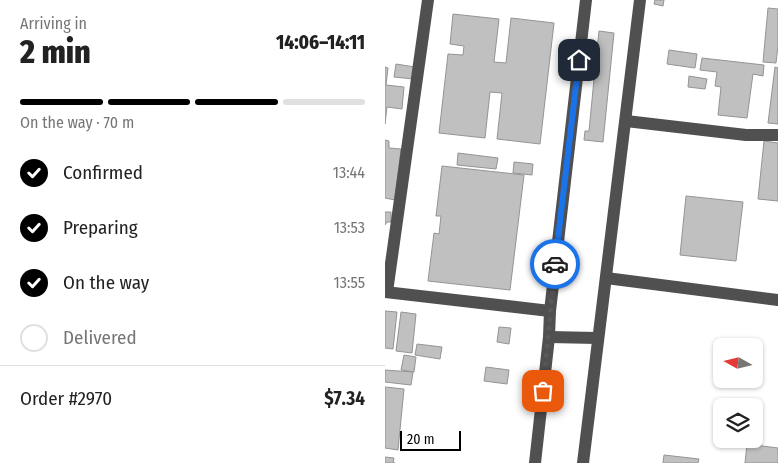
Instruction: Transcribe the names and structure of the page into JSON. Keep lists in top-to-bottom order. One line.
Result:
{"scale_bar":"20 m","north":"left","page":{"heading":["2 min","Arriving in","14:06–14:11"],"panel":["Order #2970","$7.34"],"bar":"On the way · 70 m","list":[["Confirmed","13:44"],["Preparing","13:53"],["On the way","13:55"],"Delivered"],"scale":"20 m"}}
